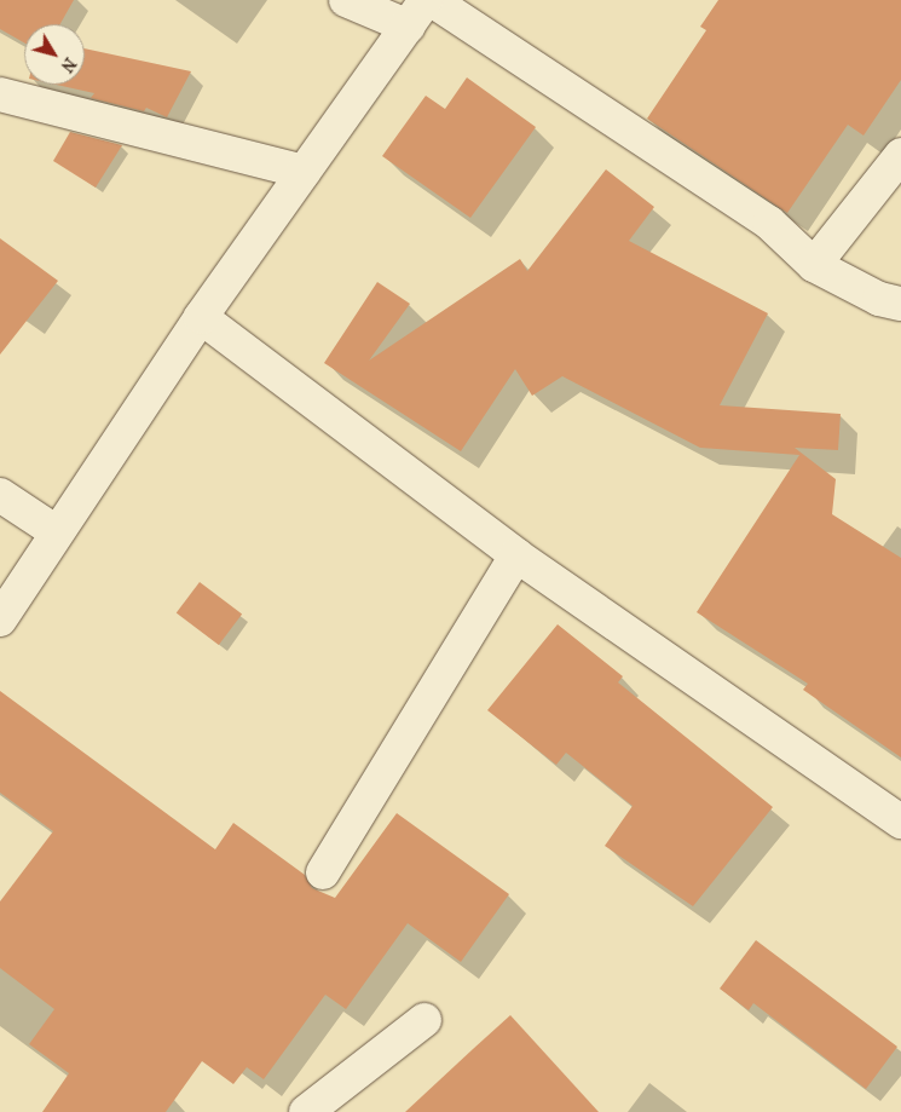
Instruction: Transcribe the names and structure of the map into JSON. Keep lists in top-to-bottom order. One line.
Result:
{"north":"bottom right"}
